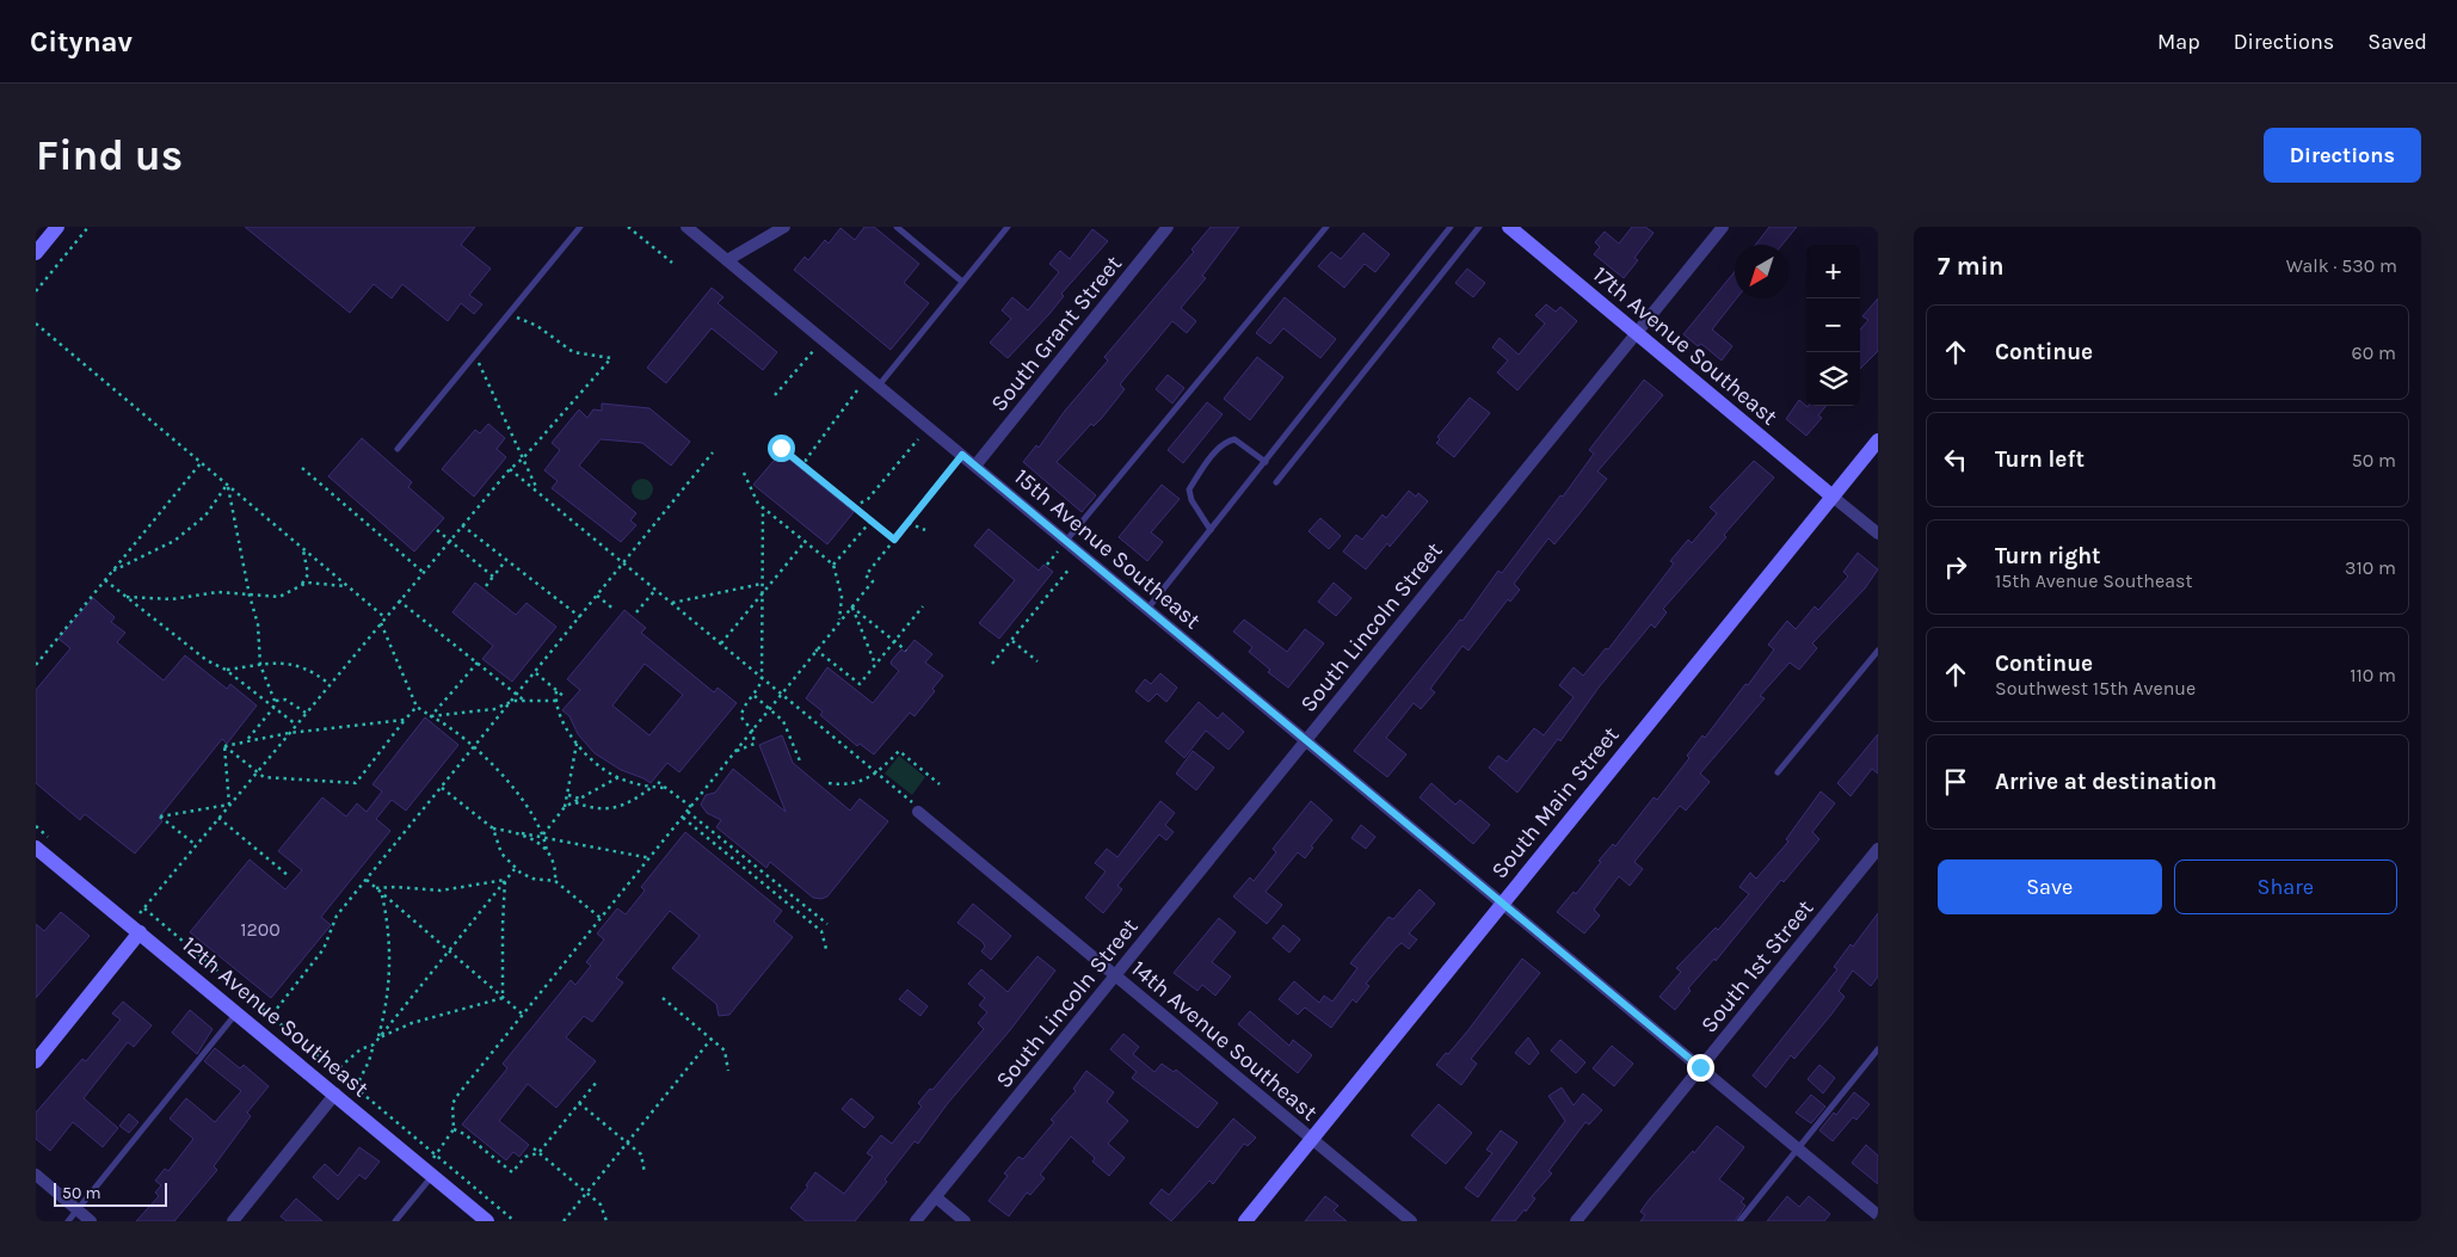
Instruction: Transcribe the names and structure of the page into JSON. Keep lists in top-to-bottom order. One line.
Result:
{"streets":{"street":["South Grant Street","17th Avenue Southeast","15th Avenue Southeast","South Lincoln Street","South Main Street","South 1st Street","12th Avenue Southeast","14th Avenue Southeast"]},"crossings":[["South Grant Street","15th Avenue Southeast"],["17th Avenue Southeast","South Lincoln Street"],["17th Avenue Southeast","South Main Street"],["15th Avenue Southeast","South Lincoln Street"],["15th Avenue Southeast","South Main Street"],["15th Avenue Southeast","South 1st Street"],["South Lincoln Street","14th Avenue Southeast"],["South Main Street","14th Avenue Southeast"]],"house_numbers":["1200"],"scale_bar":"50 m","north":"bottom left","page":{"header":"Citynav","nav":["Map","Directions","Saved"],"buttons":["Directions",["Save","Share"]],"title":"Find us","heading":["7 min","Walk · 530 m"],"map_buttons":["+","−"],"list":[["Continue","60 m"],["Turn left","50 m"],["Turn right","15th Avenue Southeast","310 m"],["Continue","Southwest 15th Avenue","110 m"],"Arrive at destination"],"scale":"50 m"}}
